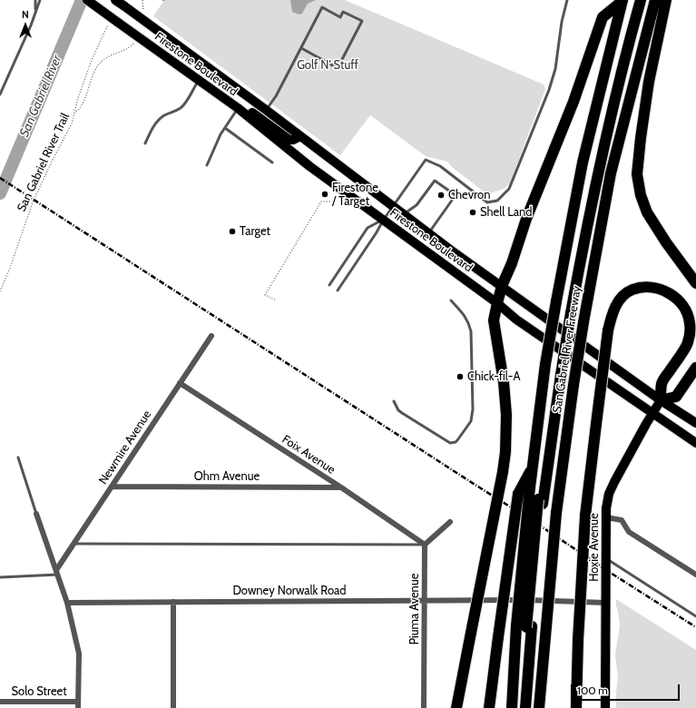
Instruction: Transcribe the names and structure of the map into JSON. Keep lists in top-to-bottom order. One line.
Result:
{"streets":{"highway":["San Gabriel River Freeway"],"main road":["Firestone Boulevard","Hoxie Avenue"],"street":["Newmire Avenue","Foix Avenue","Ohm Avenue","Downey Norwalk Road","Piuma Avenue","Solo Street"],"path":["San Gabriel River Trail"]},"crossings":[["Firestone Boulevard","San Gabriel River Trail"],["Firestone Boulevard","Hoxie Avenue"],["Newmire Avenue","Foix Avenue"],["Newmire Avenue","Ohm Avenue"],["Foix Avenue","Ohm Avenue"],["Foix Avenue","Piuma Avenue"],["Hoxie Avenue","Downey Norwalk Road"],["Downey Norwalk Road","Piuma Avenue"]],"water":["San Gabriel River"],"parks":["Golf N' Stuff"],"places":["Firestone / Target","Chevron","Shell Land","Target","Chick-fil-A"],"scale_bar":"100 m","north":"top"}
